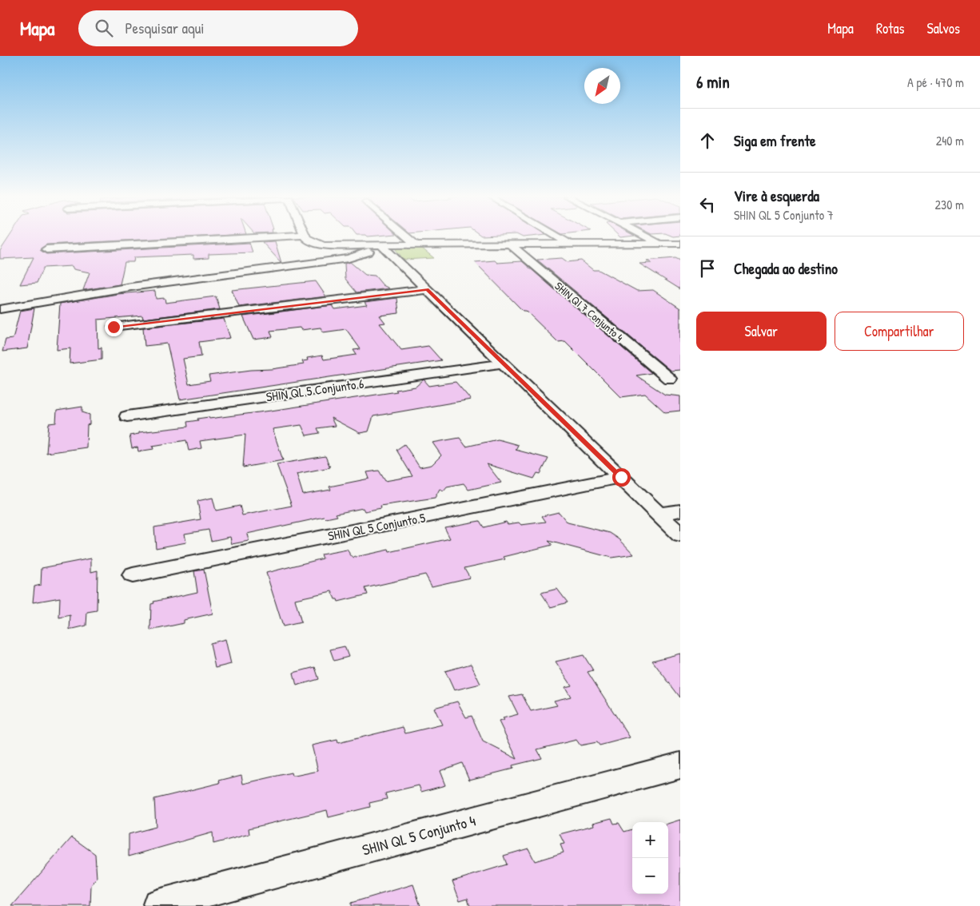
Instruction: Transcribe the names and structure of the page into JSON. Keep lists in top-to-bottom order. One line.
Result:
{"streets":{"street":["SHIN QI 7 Conjunto 4","SHIN QL 5 Conjunto 6","SHIN QL 5 Conjunto 5","SHIN QL 5 Conjunto 4"]},"north":"bottom left","page":{"header":"Mapa","search":"Pesquisar aqui","nav":["Mapa","Rotas","Salvos"],"heading":["6 min","A pé · 470 m"],"list":[["Siga em frente","240 m"],["Vire à esquerda","SHIN QL 5 Conjunto 7","230 m"],"Chegada ao destino"],"buttons":["Salvar","Compartilhar"],"map_buttons":["+","−"]}}
